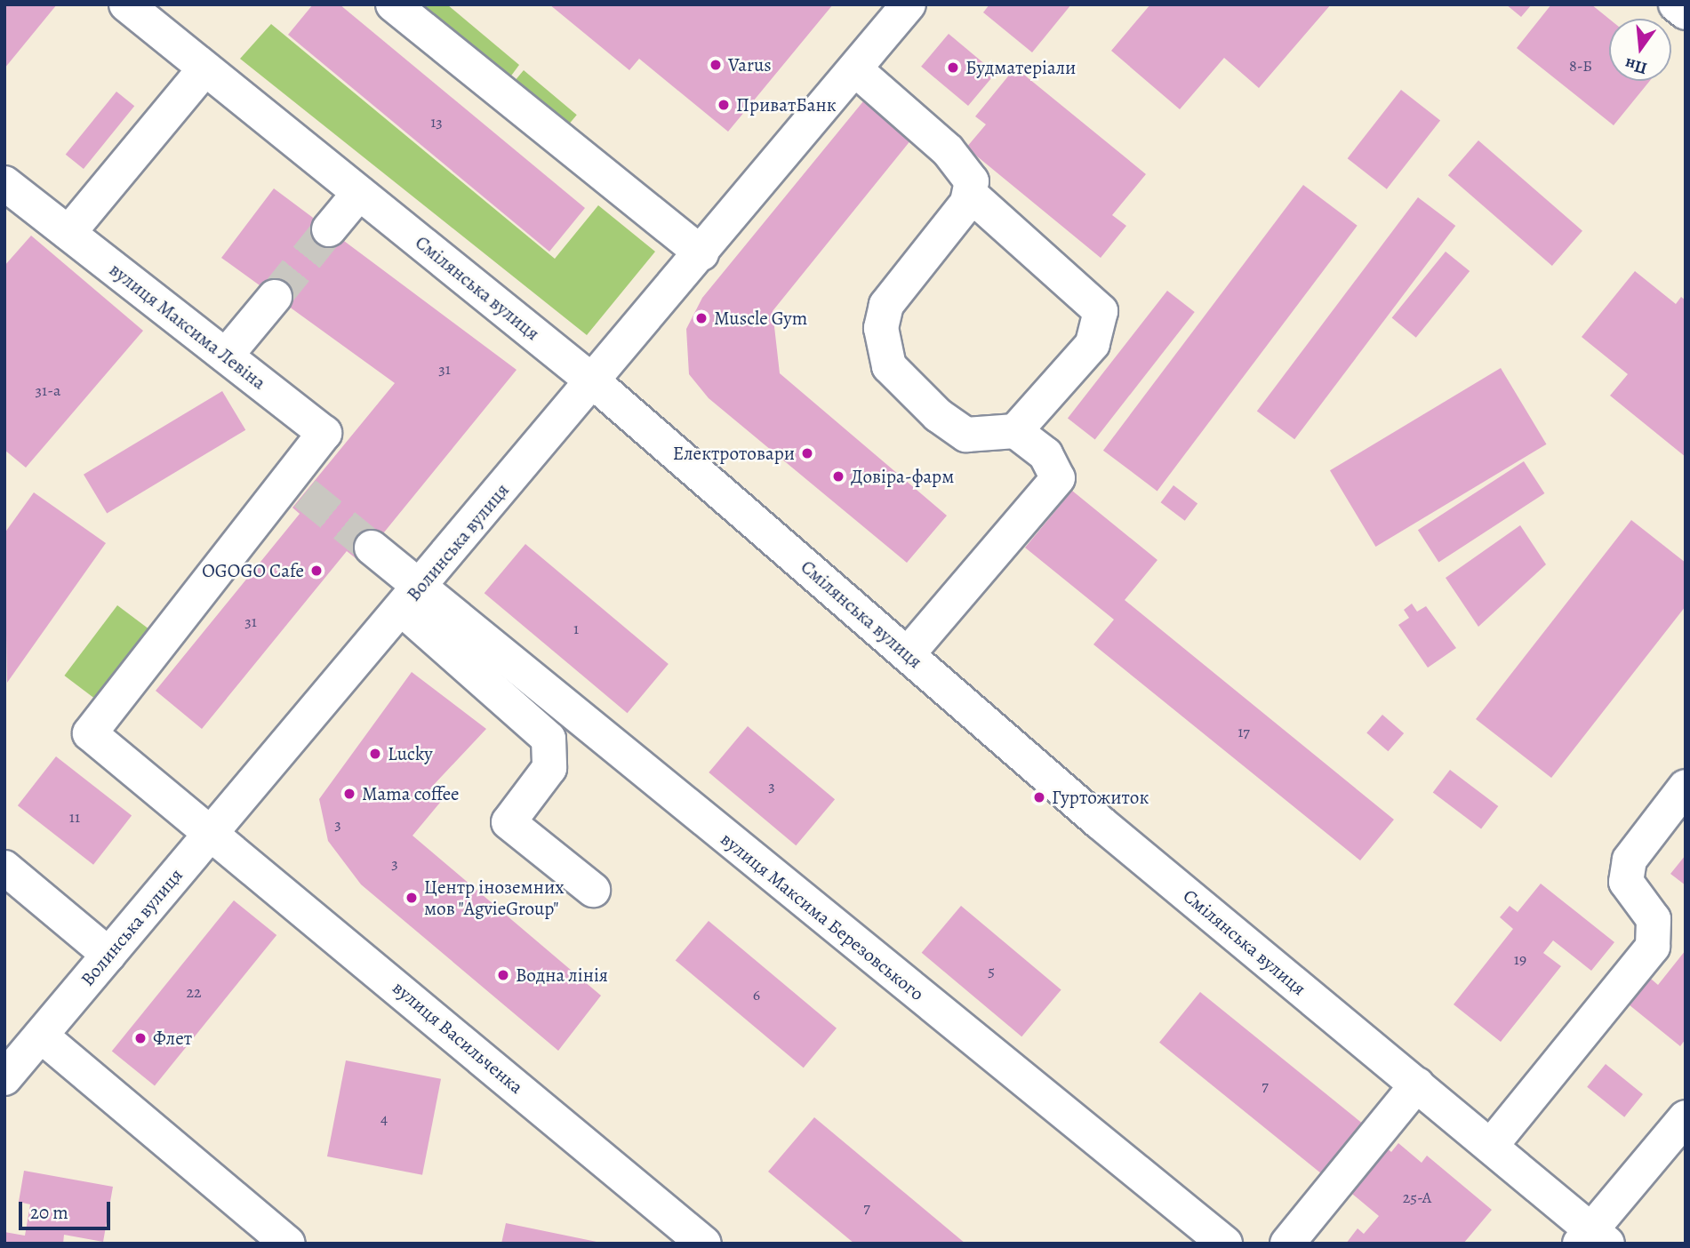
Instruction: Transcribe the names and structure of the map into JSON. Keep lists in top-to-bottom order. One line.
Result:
{"streets":{"street":["Смілянська вулиця","вулиця Максима Левіна","Волинська вулиця","вулиця Максима Березовського","вулиця Васильченка"]},"crossings":[["Смілянська вулиця","Волинська вулиця"],["вулиця Максима Левіна","вулиця Васильченка"],["Волинська вулиця","вулиця Максима Березовського"],["Волинська вулиця","вулиця Васильченка"]],"places":["Varus","Будматеріали","ПриватБанк","Muscle Gym","Електротовари","Довіра-фарм","OGOGO Cafe","Lucky","Mama coffee","Гуртожиток","Центр іноземних мов \"AgvieGroup\"","Водна лінія","Флет"],"house_numbers":["8-Б","13","31","31-а","31","1","17","3","11","3","3","19","5","22","6","7","4","25-А","7"],"scale_bar":"20 m","north":"bottom"}
